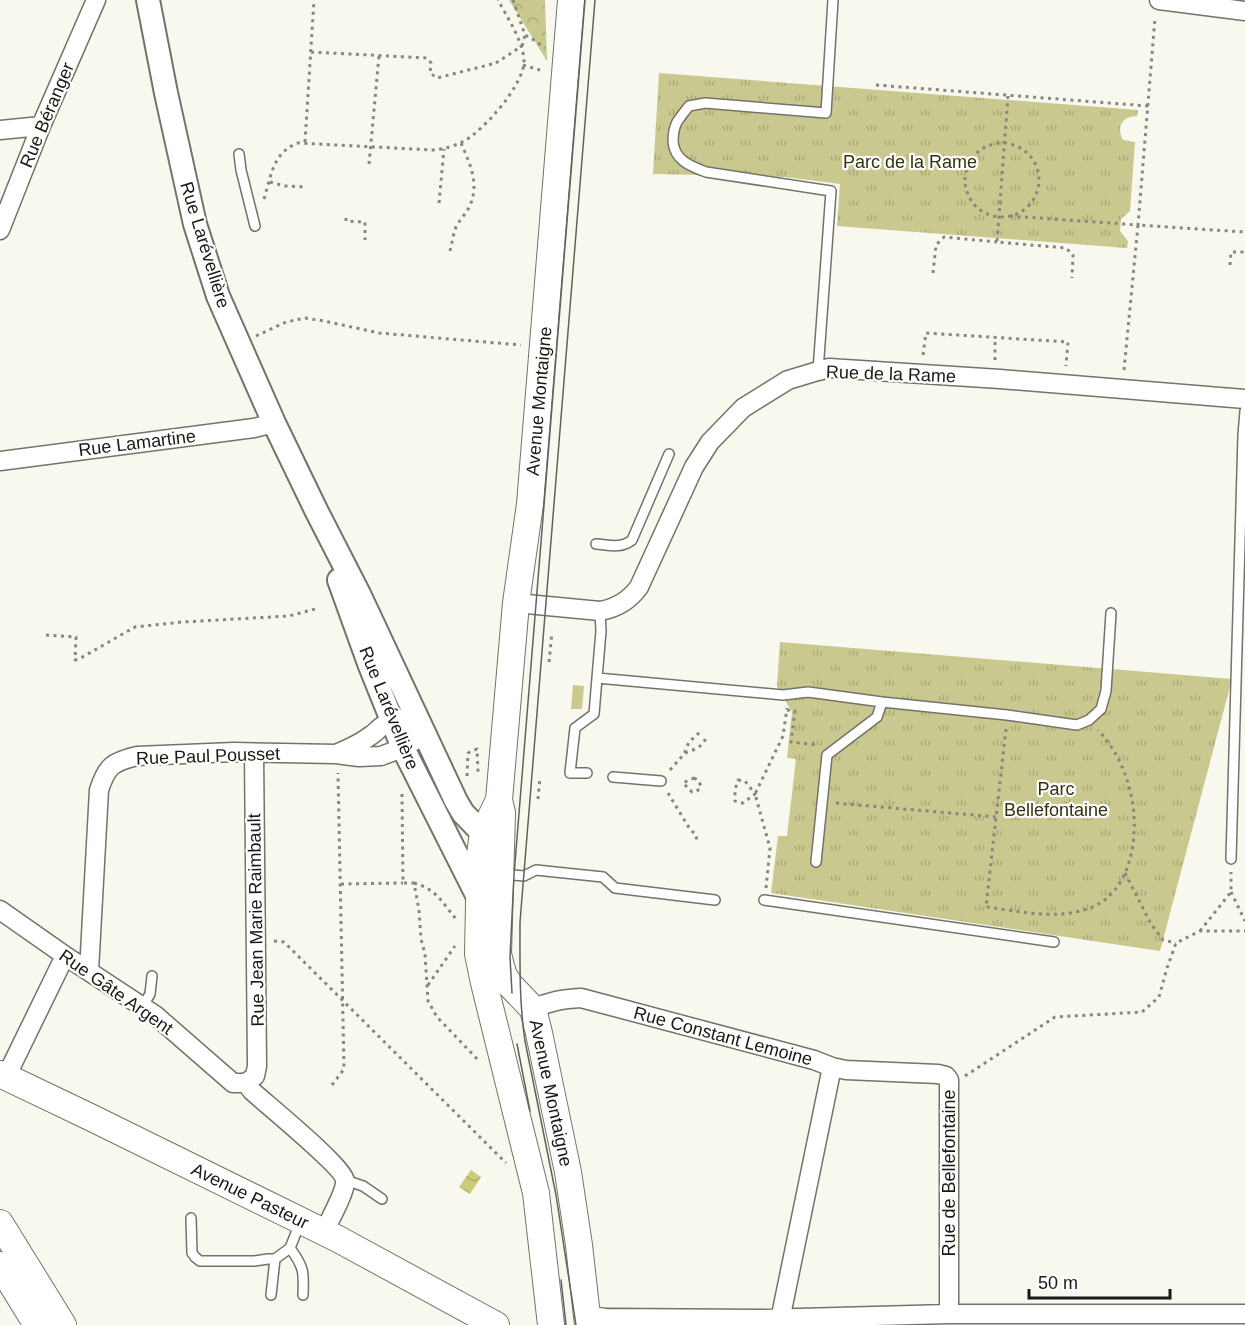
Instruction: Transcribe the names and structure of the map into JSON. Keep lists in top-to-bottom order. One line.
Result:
{"streets":{"main road":["Avenue Montaigne","Avenue Pasteur"],"street":["Rue Béranger","Rue Larévellière","Rue de la Rame","Rue Lamartine","Rue Paul Pousset","Rue Jean Marie Raimbault","Rue Gâte Argent","Rue Constant Lemoine","Rue de Bellefontaine"]},"crossings":[["Rue Larévellière","Avenue Montaigne"],["Rue Larévellière","Rue Lamartine"],["Rue Larévellière","Rue Paul Pousset"],["Rue de la Rame","Avenue Montaigne"],["Avenue Montaigne","Rue Constant Lemoine"],["Rue Paul Pousset","Rue Jean Marie Raimbault"],["Rue Paul Pousset","Rue Gâte Argent"],["Rue Jean Marie Raimbault","Rue Gâte Argent"],["Rue Constant Lemoine","Rue de Bellefontaine"]],"parks":["Parc de la Rame","Parc Bellefontaine"],"scale_bar":"50 m"}
